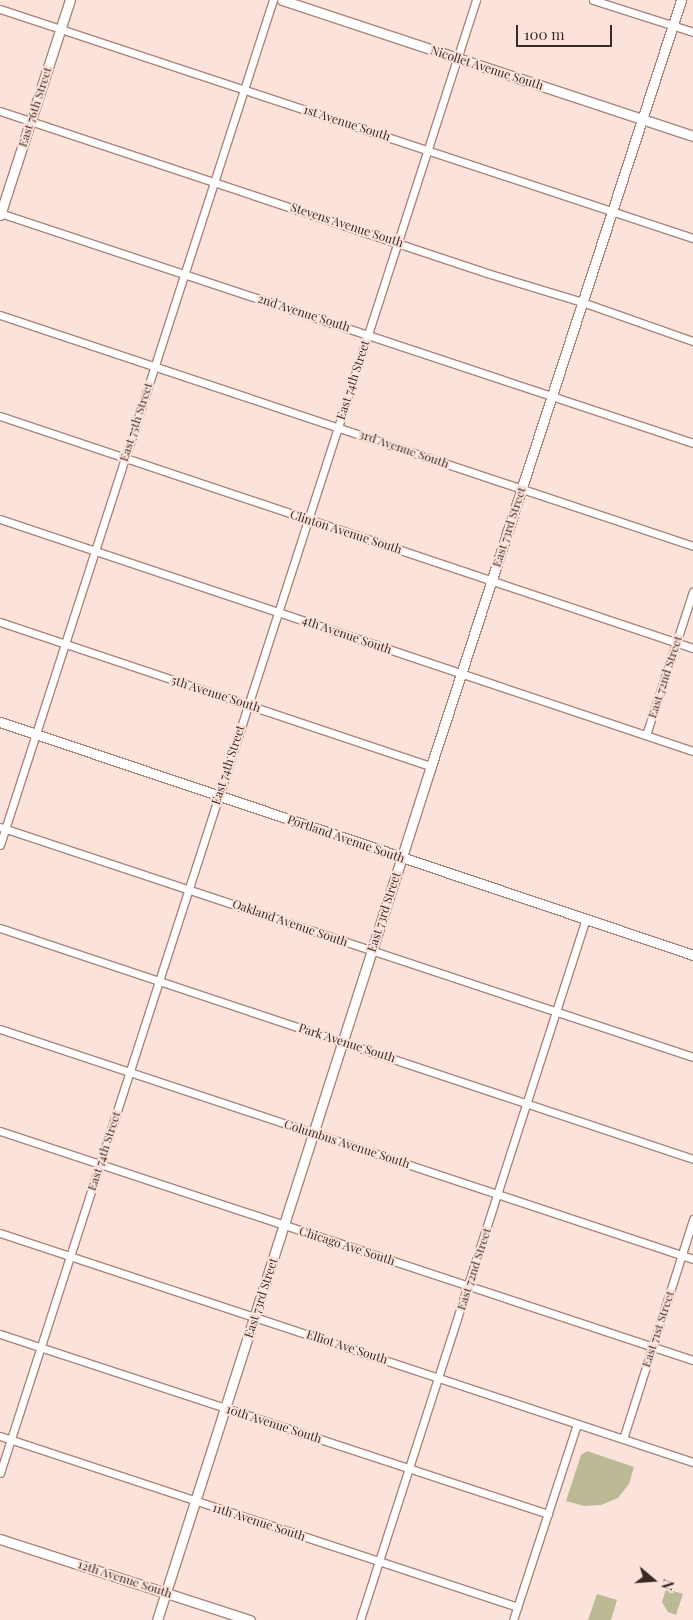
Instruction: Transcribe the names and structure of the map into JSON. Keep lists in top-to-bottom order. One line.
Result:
{"streets":{"street":["Nicollet Avenue South","East 76th Street","1st Avenue South","Stevens Avenue South","2nd Avenue South","East 74th Street","East 75th Street","3rd Avenue South","East 73rd Street","Clinton Avenue South","4th Avenue South","East 72nd Street","5th Avenue South","Portland Avenue South","Oakland Avenue South","Park Avenue South","Columbus Avenue South","Chicago Ave South","East 71st Street","Elliot Ave South","10th Avenue South","11th Avenue South","12th Avenue South"]},"crossings":[["Nicollet Avenue South","East 74th Street"],["Nicollet Avenue South","East 73rd Street"],["East 76th Street","1st Avenue South"],["East 76th Street","Stevens Avenue South"],["East 76th Street","2nd Avenue South"],["1st Avenue South","East 74th Street"],["1st Avenue South","East 75th Street"],["1st Avenue South","East 73rd Street"],["Stevens Avenue South","East 74th Street"],["Stevens Avenue South","East 75th Street"],["Stevens Avenue South","East 73rd Street"],["2nd Avenue South","East 74th Street"],["2nd Avenue South","East 75th Street"],["2nd Avenue South","East 73rd Street"],["East 74th Street","3rd Avenue South"],["East 74th Street","Clinton Avenue South"],["East 74th Street","4th Avenue South"],["East 74th Street","5th Avenue South"],["East 74th Street","Portland Avenue South"],["East 74th Street","Oakland Avenue South"],["East 74th Street","Park Avenue South"],["East 74th Street","Columbus Avenue South"],["East 74th Street","Chicago Ave South"],["East 74th Street","Elliot Ave South"],["East 74th Street","10th Avenue South"],["East 74th Street","11th Avenue South"],["East 75th Street","3rd Avenue South"],["East 75th Street","Clinton Avenue South"],["East 75th Street","4th Avenue South"],["East 75th Street","5th Avenue South"],["East 75th Street","Portland Avenue South"],["East 75th Street","Oakland Avenue South"],["3rd Avenue South","East 73rd Street"],["East 73rd Street","Clinton Avenue South"],["East 73rd Street","4th Avenue South"],["East 73rd Street","5th Avenue South"],["East 73rd Street","Portland Avenue South"],["East 73rd Street","Oakland Avenue South"],["East 73rd Street","Park Avenue South"],["East 73rd Street","Columbus Avenue South"],["East 73rd Street","Chicago Ave South"],["East 73rd Street","Elliot Ave South"],["East 73rd Street","10th Avenue South"],["East 73rd Street","11th Avenue South"],["East 73rd Street","12th Avenue South"],["Clinton Avenue South","East 72nd Street"],["4th Avenue South","East 72nd Street"],["East 72nd Street","Portland Avenue South"],["East 72nd Street","Oakland Avenue South"],["East 72nd Street","Park Avenue South"],["East 72nd Street","Columbus Avenue South"],["East 72nd Street","Chicago Ave South"],["East 72nd Street","Elliot Ave South"],["East 72nd Street","10th Avenue South"],["East 72nd Street","11th Avenue South"],["Columbus Avenue South","East 71st Street"],["Chicago Ave South","East 71st Street"],["East 71st Street","Elliot Ave South"]],"scale_bar":"100 m","north":"right"}
